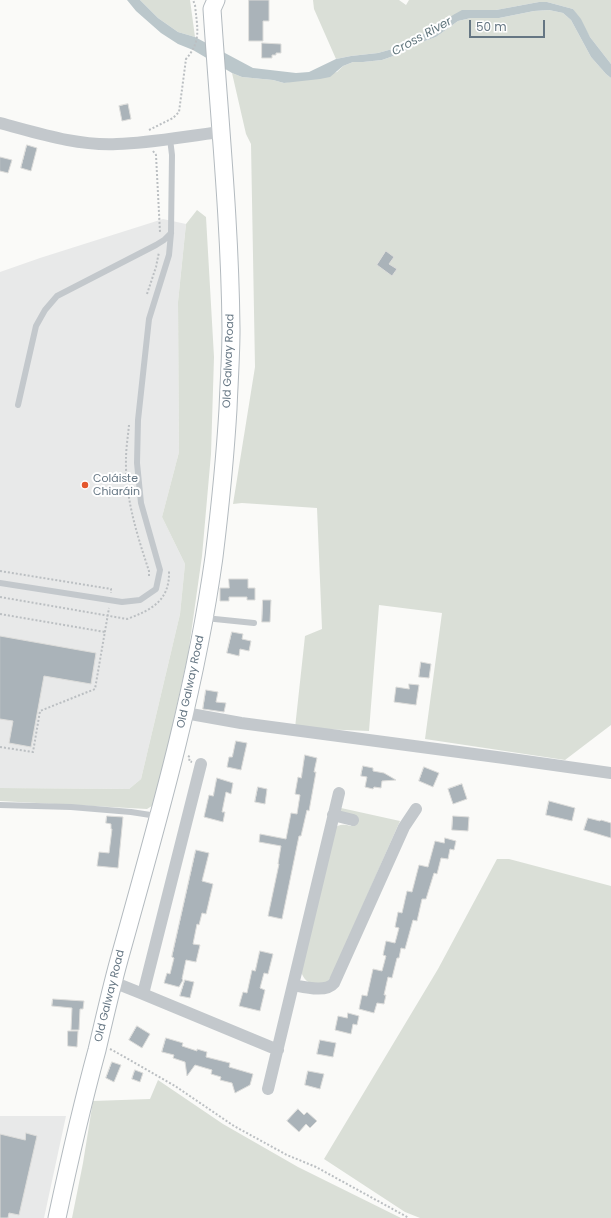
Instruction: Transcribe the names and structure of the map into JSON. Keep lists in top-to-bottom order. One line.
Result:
{"streets":{"main road":["Old Galway Road"]},"water":["Cross River"],"places":["Coláiste Chiaráin"],"scale_bar":"50 m"}
